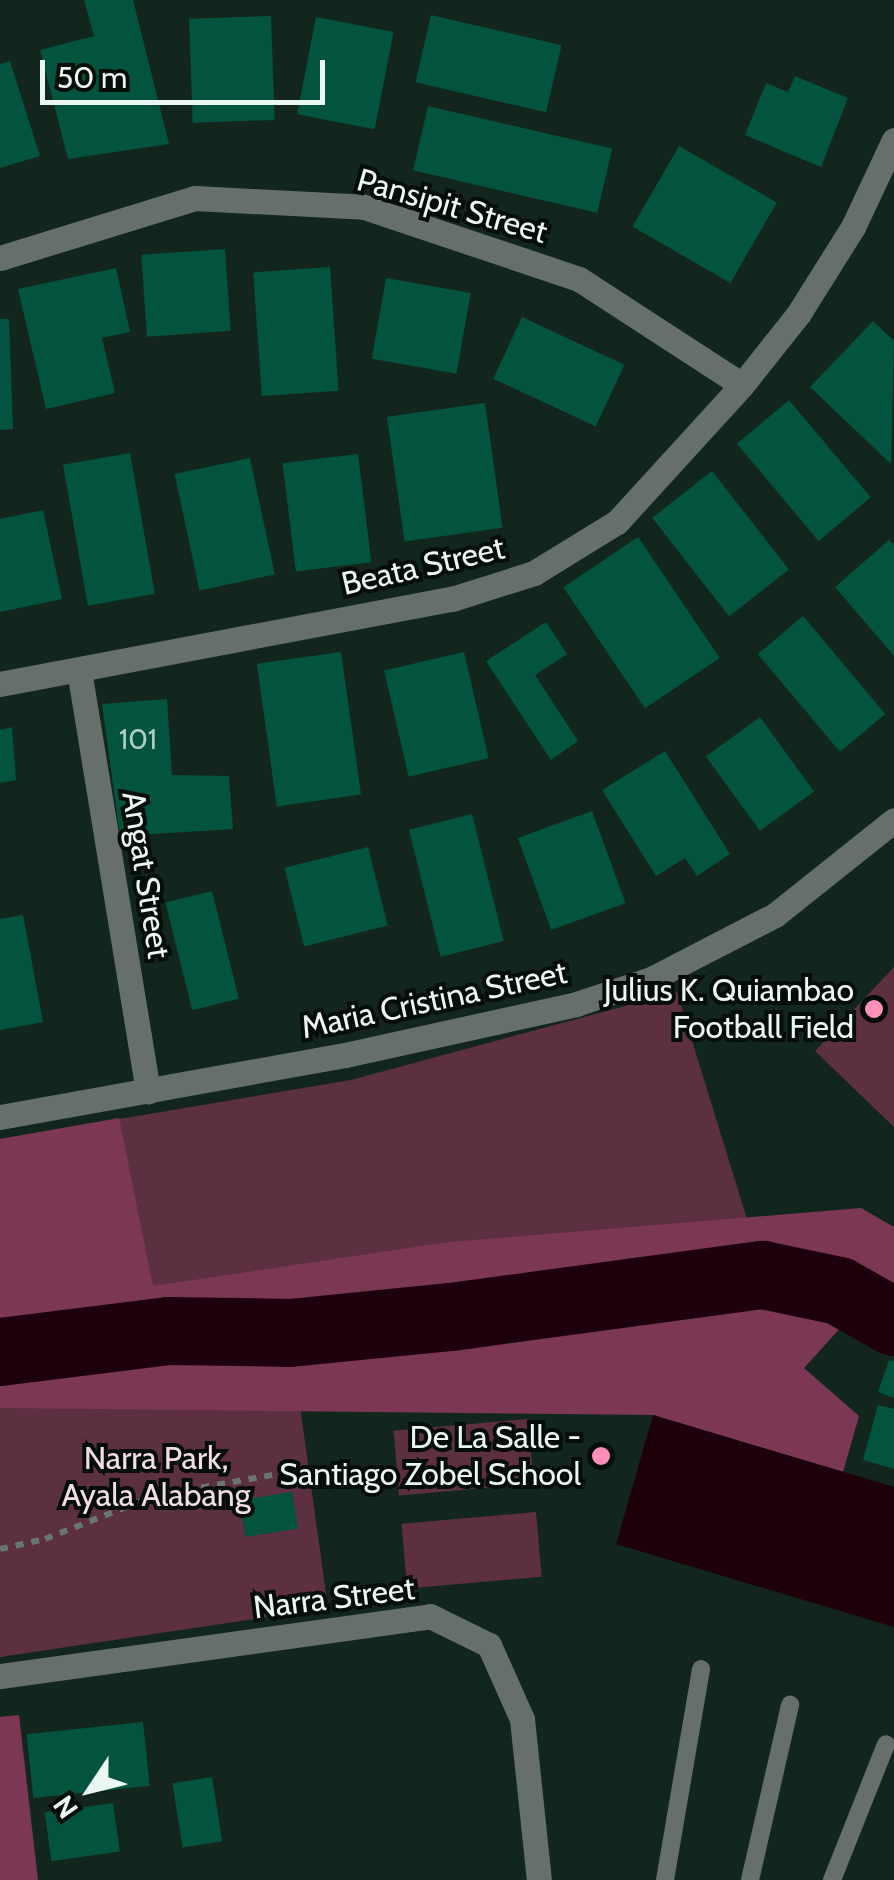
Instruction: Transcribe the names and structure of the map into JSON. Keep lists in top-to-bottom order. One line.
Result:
{"streets":{"street":["Pansipit Street","Beata Street","Angat Street","Maria Cristina Street","Narra Street"]},"crossings":[["Pansipit Street","Beata Street"],["Beata Street","Angat Street"],["Angat Street","Maria Cristina Street"]],"parks":["Narra Park, Ayala Alabang"],"places":["Julius K. Quiambao Football Field","De La Salle - Santiago Zobel School"],"house_numbers":["101"],"scale_bar":"50 m","north":"bottom left"}
